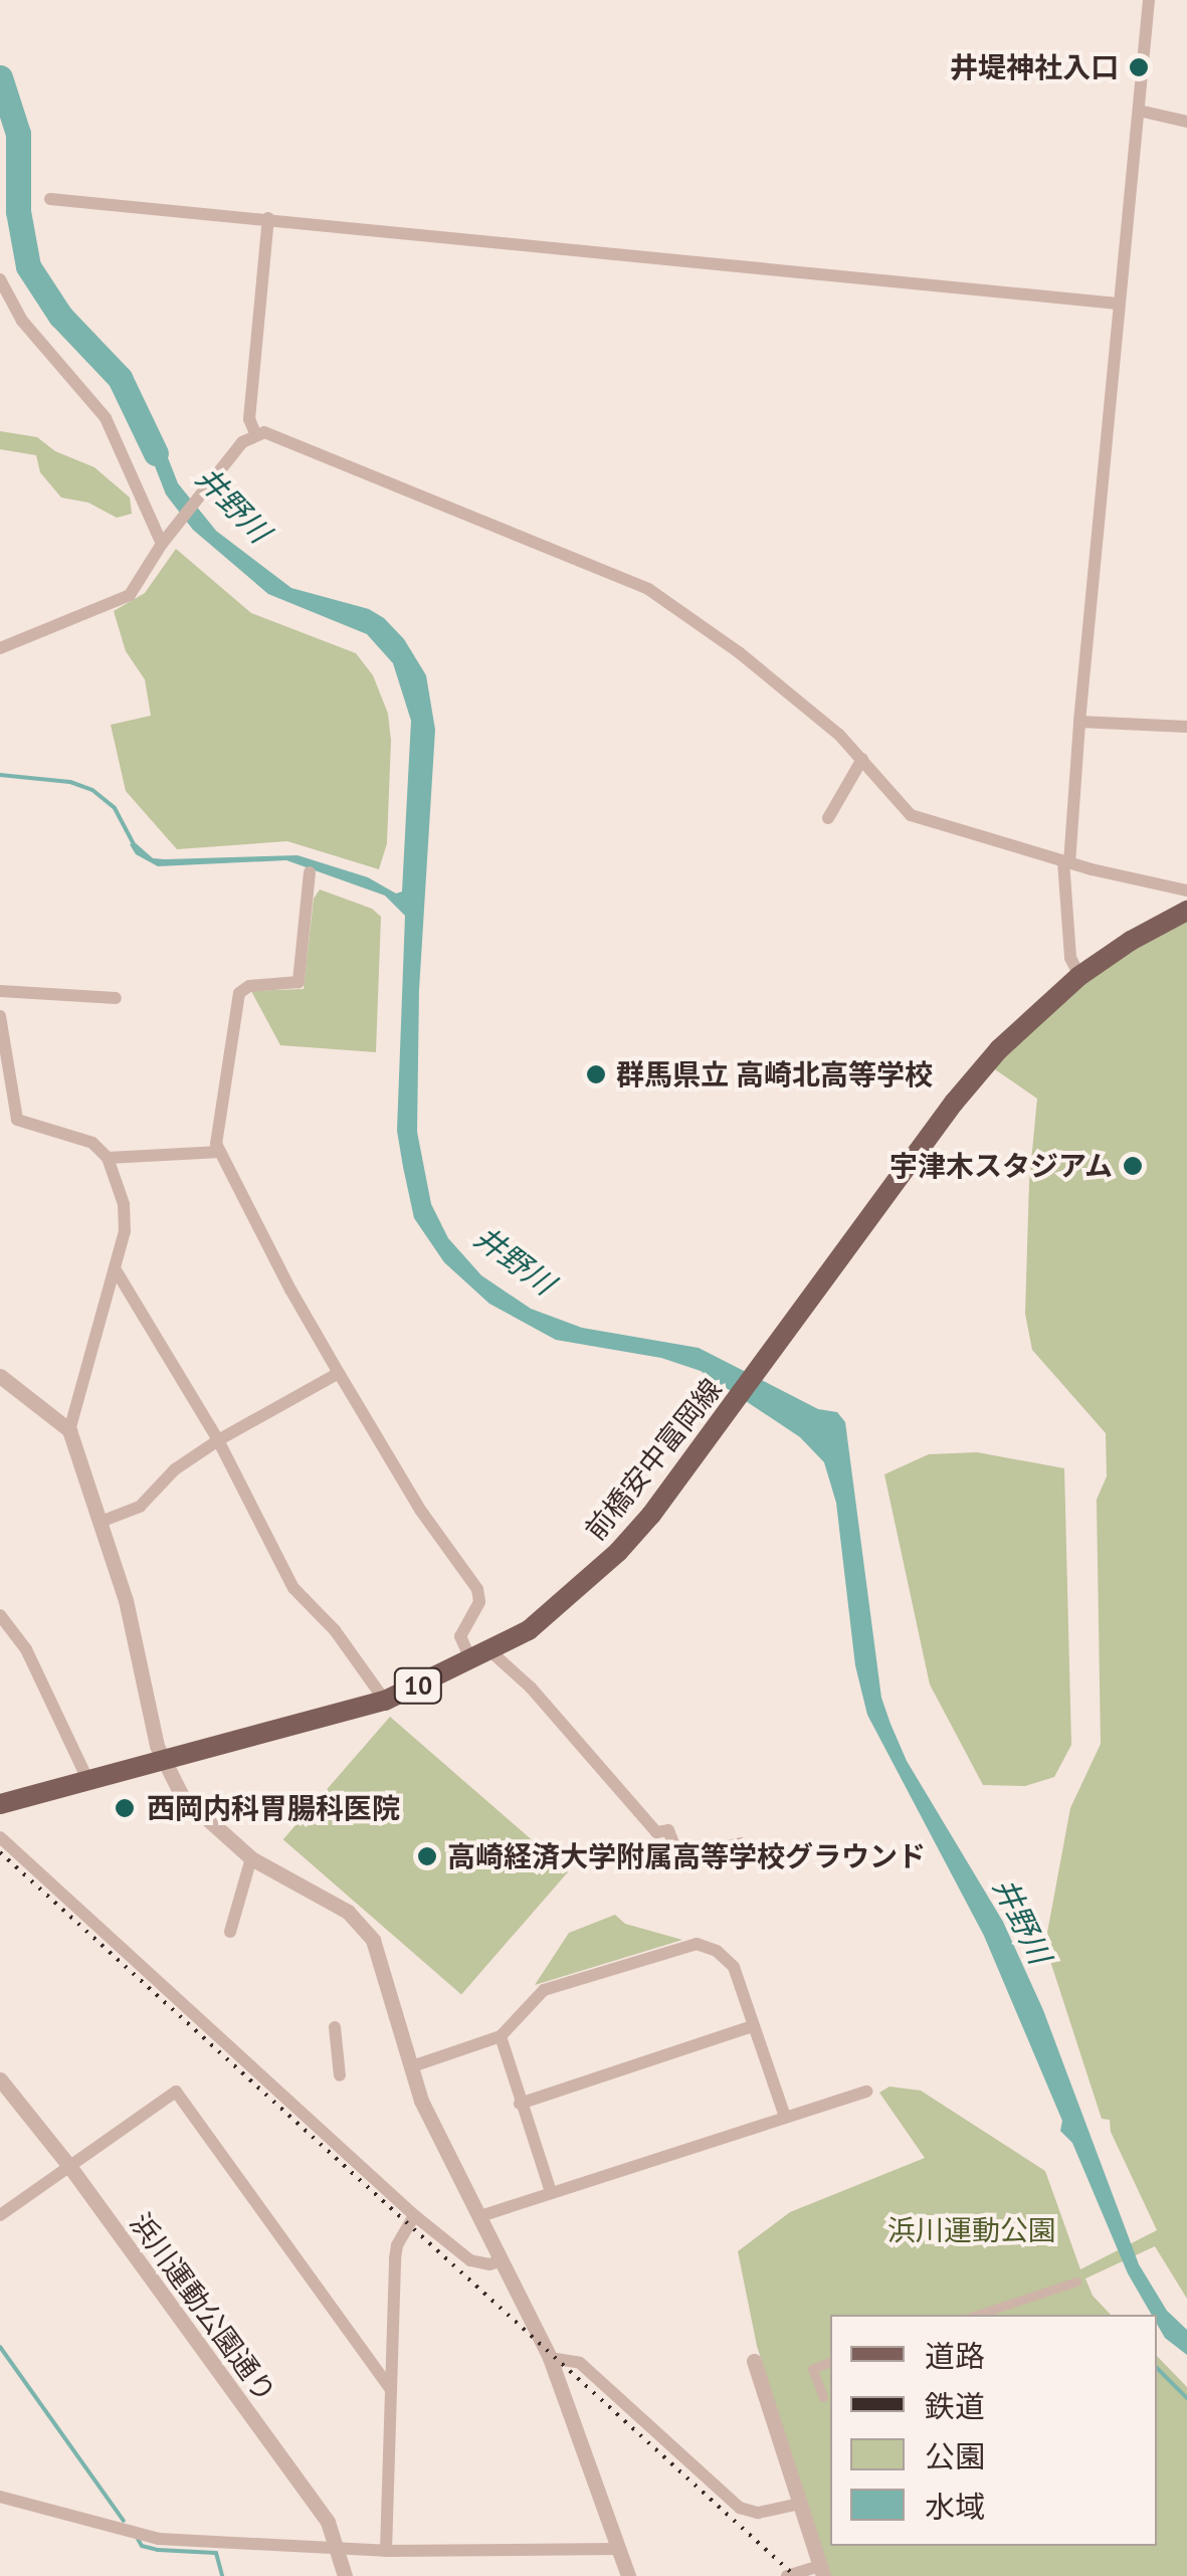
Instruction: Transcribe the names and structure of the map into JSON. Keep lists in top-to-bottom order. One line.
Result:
{"streets":{"main road":["前橋安中富岡線","10"],"street":["浜川運動公園通り"]},"water":["井野川"],"parks":["浜川運動公園"],"places":["井堤神社入口","群馬県立 高崎北高等学校","宇津木スタジアム","西岡内科胃腸科医院","高崎経済大学附属高等学校グラウンド"],"legend":["道路","鉄道","公園","水域"]}
